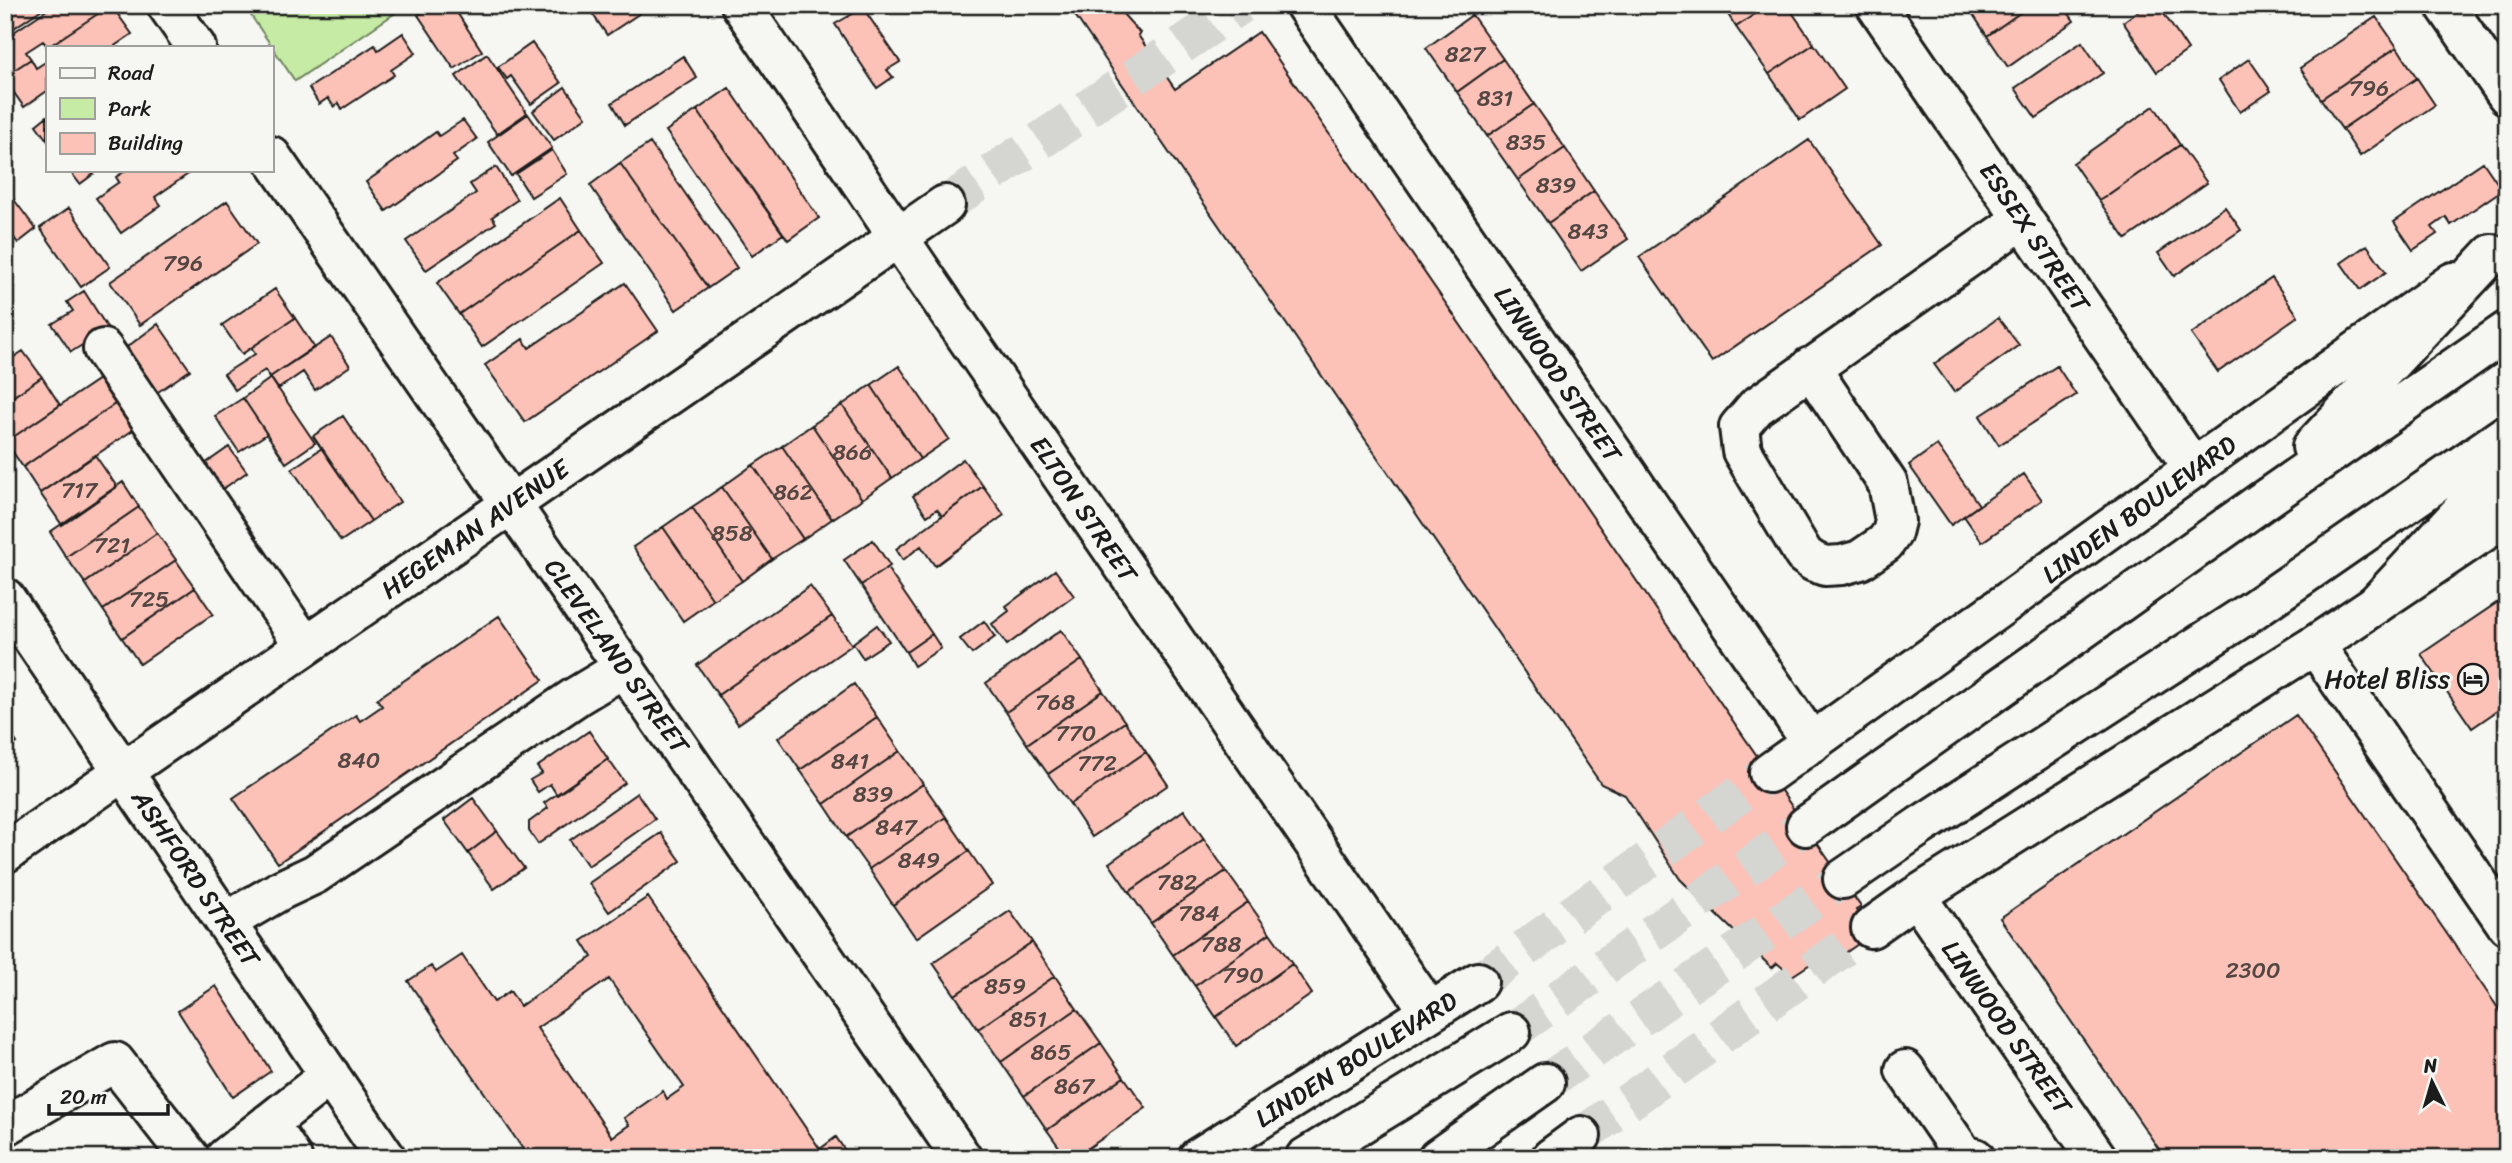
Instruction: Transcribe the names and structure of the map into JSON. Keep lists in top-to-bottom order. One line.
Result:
{"streets":{"main road":["ESSEX STREET","LINWOOD STREET","ELTON STREET","LINDEN BOULEVARD","HEGEMAN AVENUE","CLEVELAND STREET","ASHFORD STREET"]},"crossings":[["ESSEX STREET","LINDEN BOULEVARD"],["LINWOOD STREET","LINDEN BOULEVARD"],["ELTON STREET","LINDEN BOULEVARD"],["ELTON STREET","HEGEMAN AVENUE"],["HEGEMAN AVENUE","CLEVELAND STREET"],["HEGEMAN AVENUE","ASHFORD STREET"]],"places":{"hotel":["Hotel Bliss"]},"house_numbers":["827","796","831","835","839","843","796","866","717","862","858","721","725","768","770","840","841","772","839","847","849","782","784","788","2300","790","859","851","865","867"],"legend":["Road","Park","Building"],"scale_bar":"20 m","north":"top"}
